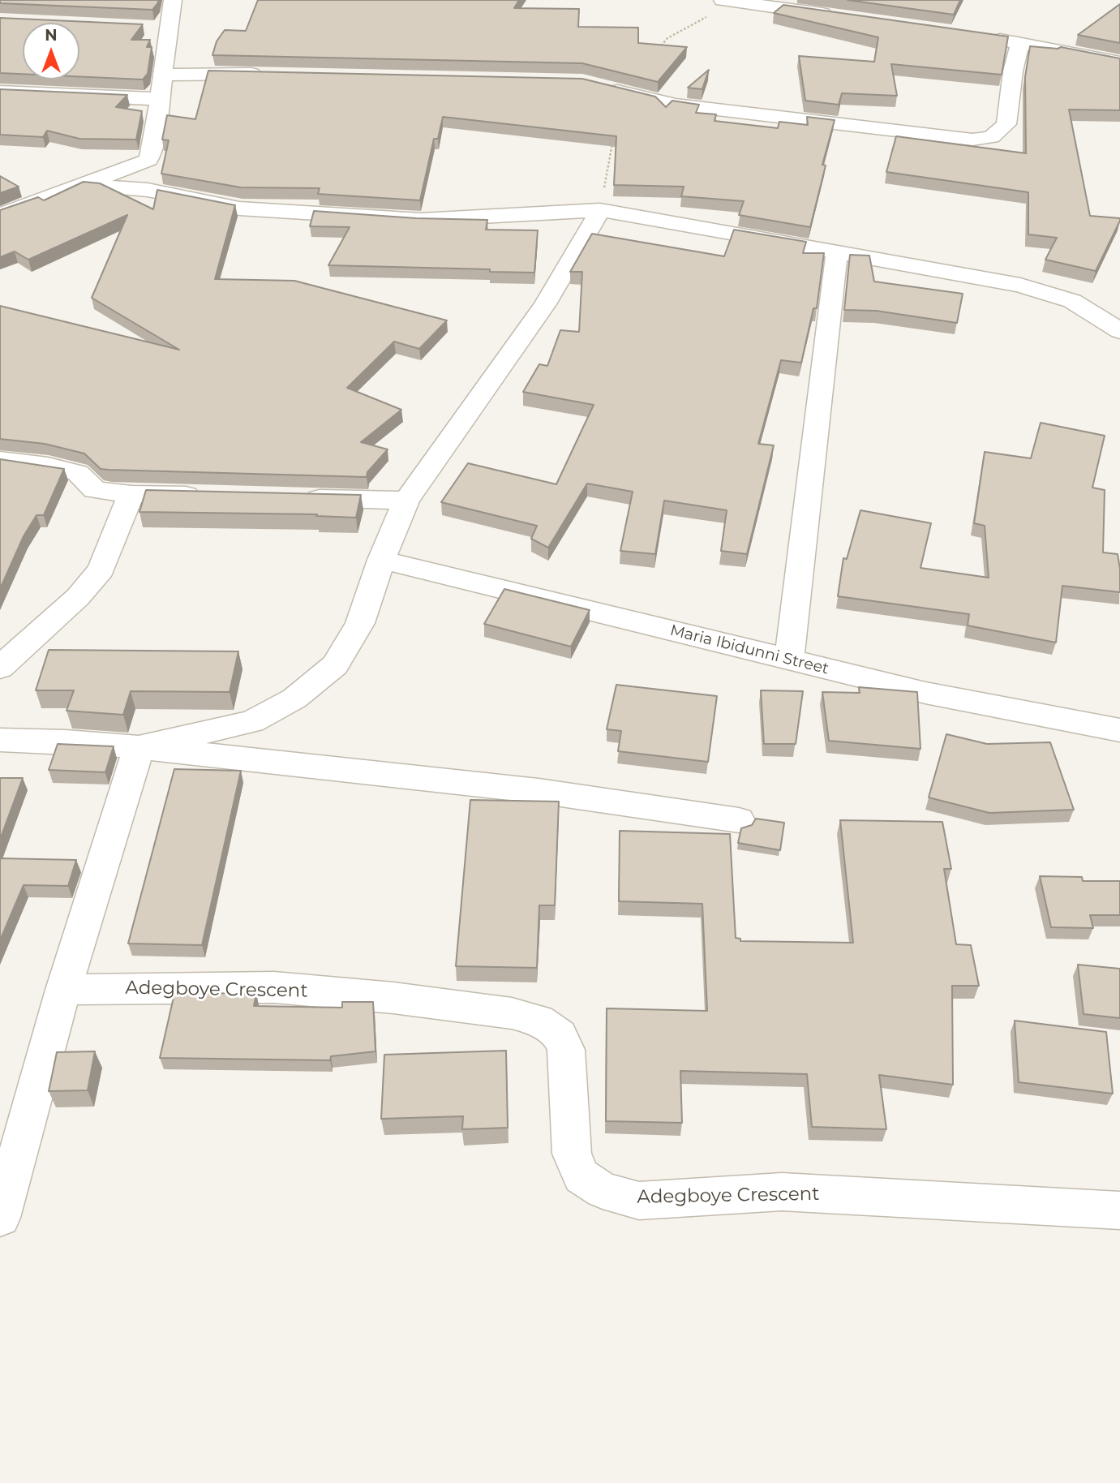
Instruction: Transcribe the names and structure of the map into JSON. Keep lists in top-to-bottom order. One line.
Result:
{"streets":{"street":["Maria Ibidunni Street","Adegboye Crescent"]},"north":"top"}
